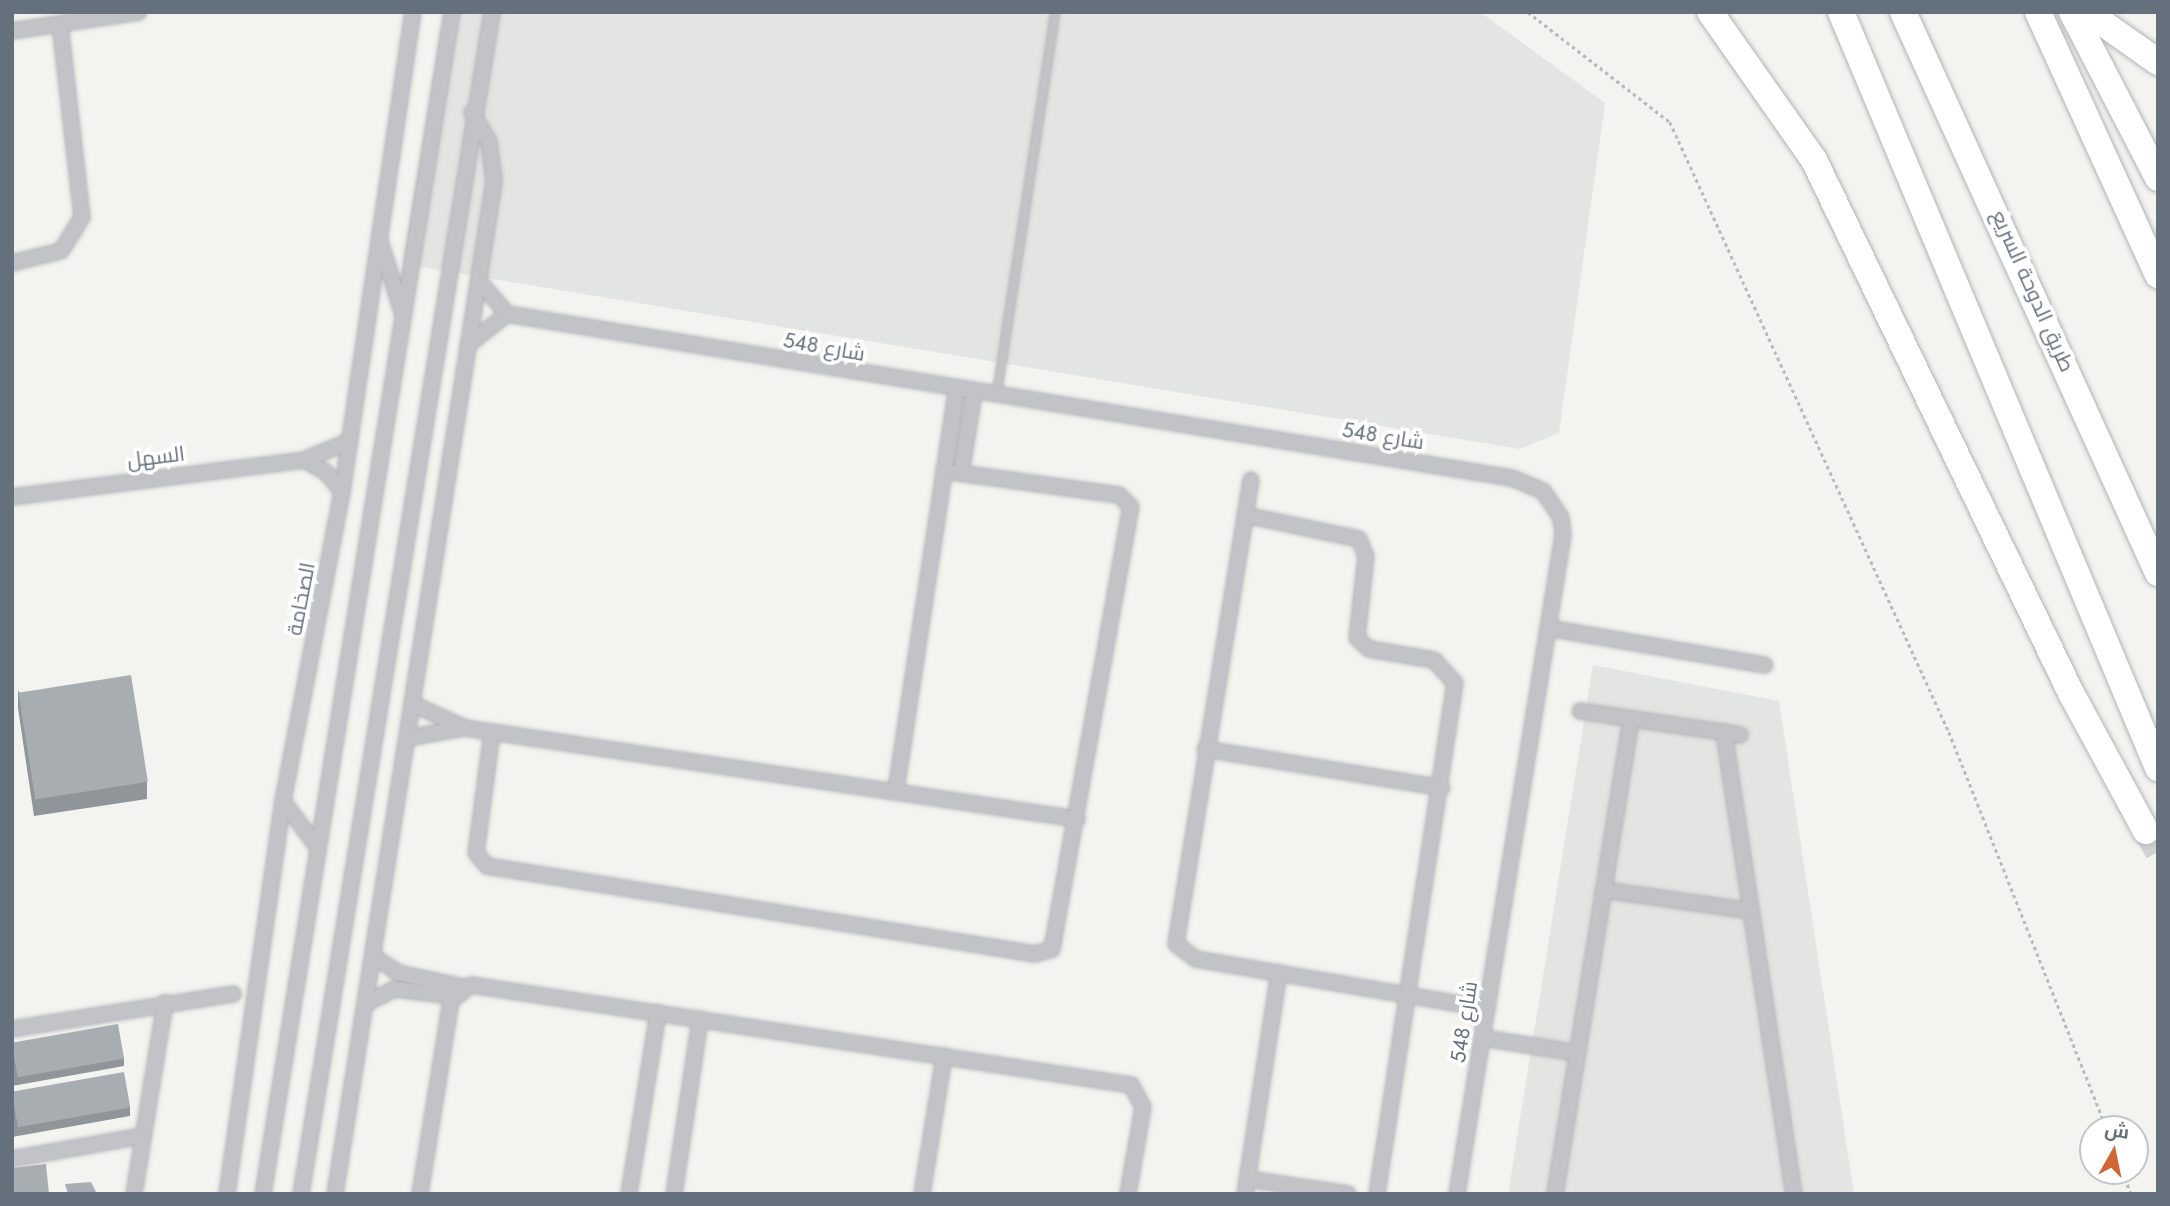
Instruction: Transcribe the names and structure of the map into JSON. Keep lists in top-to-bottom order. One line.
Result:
{"streets":{"highway":["طريق الدوحة السريع"],"street":["شارع 548","السهل","الصخامة"]},"crossings":[["السهل","الصخامة"]],"north":"top"}
